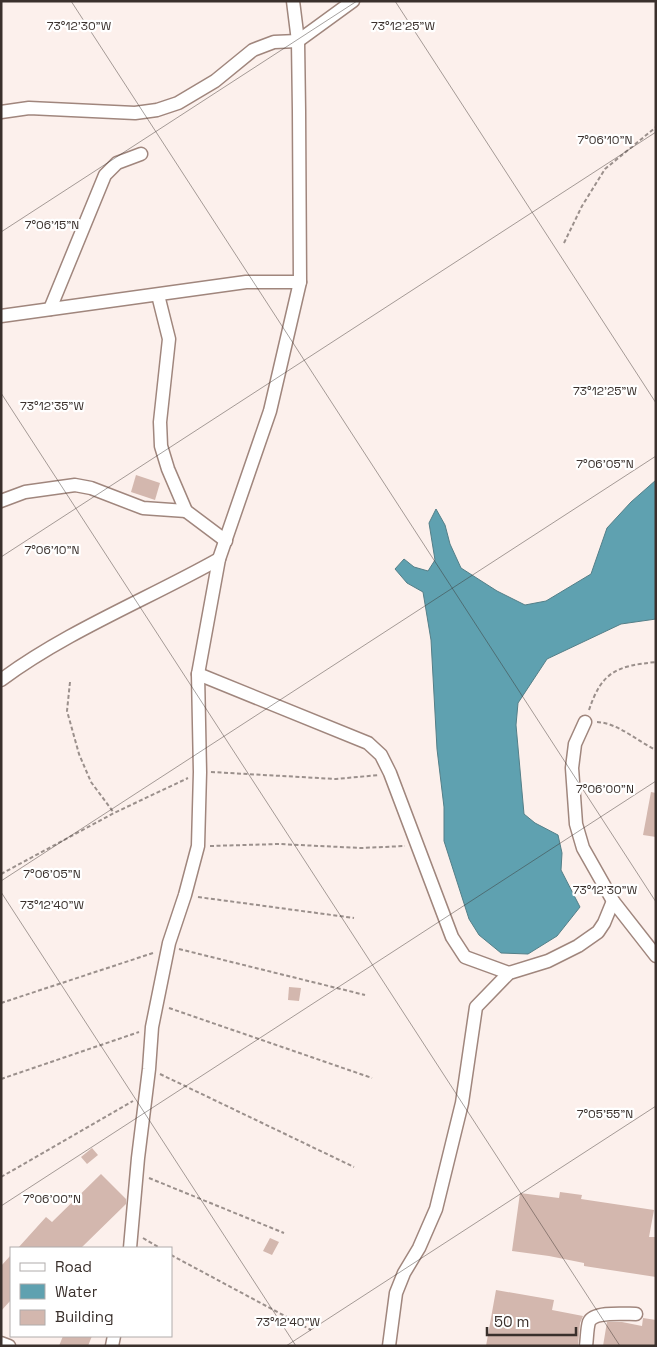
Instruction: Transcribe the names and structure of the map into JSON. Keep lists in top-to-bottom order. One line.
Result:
{"legend":["Road","Water","Building"],"scale_bar":"50 m","coordinates":["73°12'30\"W","73°12'25\"W","7°06'10\"N","7°06'15\"N","73°12'35\"W","7°06'05\"N","7°06'00\"N","73°12'40\"W","7°05'55\"N"]}
